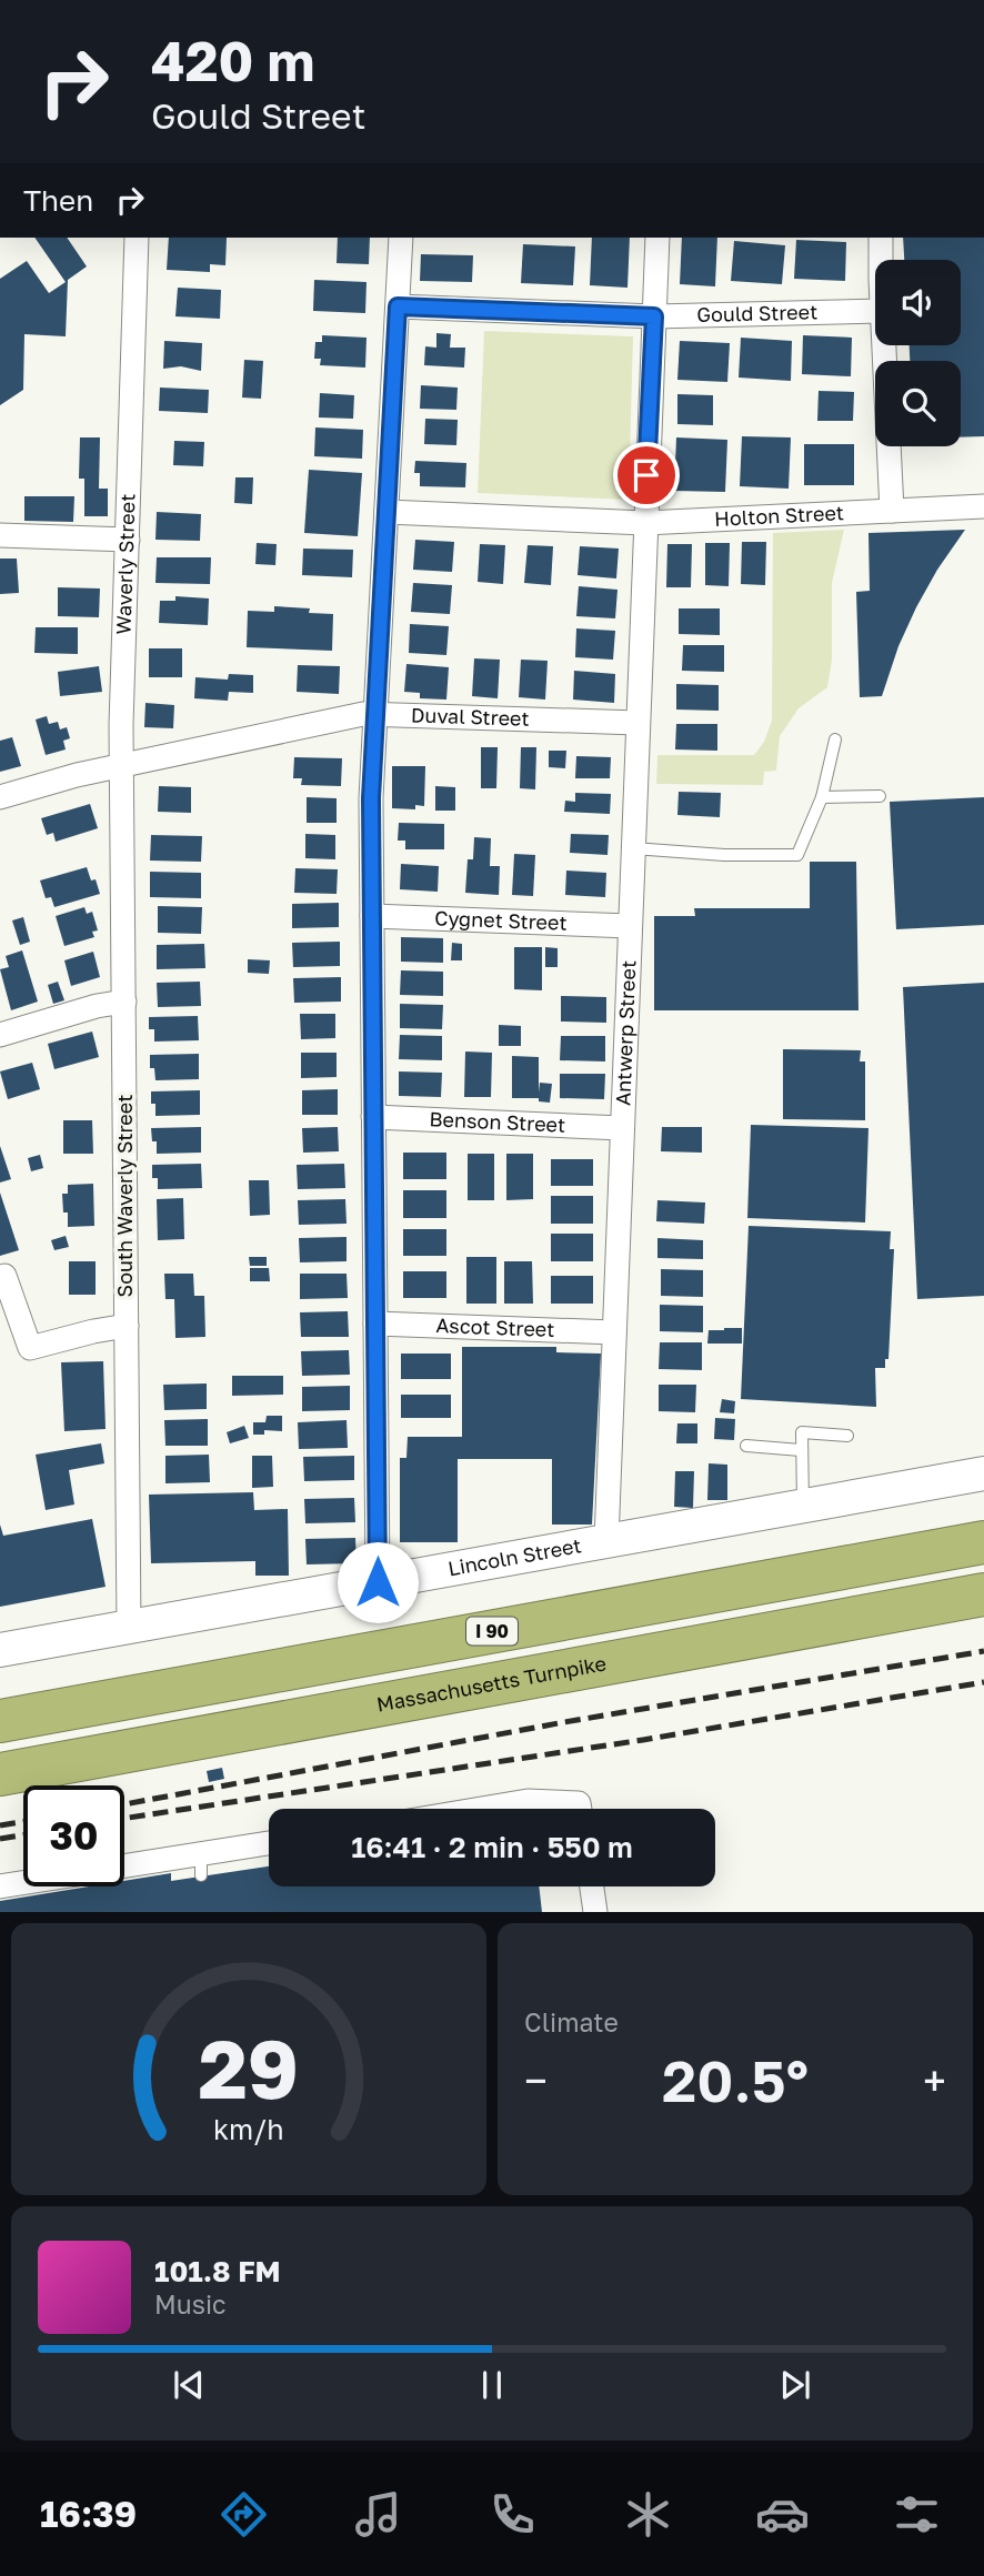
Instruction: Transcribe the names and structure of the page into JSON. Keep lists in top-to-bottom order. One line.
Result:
{"streets":{"highway":["I 90","Massachusetts Turnpike"],"street":["Gould Street","Holton Street","Waverly Street","Duval Street","Cygnet Street","Antwerp Street","Benson Street","South Waverly Street","Ascot Street","Lincoln Street"]},"crossings":[["Gould Street","Antwerp Street"],["Holton Street","Antwerp Street"],["Waverly Street","Duval Street"],["Waverly Street","South Waverly Street"],["Duval Street","Antwerp Street"],["Duval Street","South Waverly Street"],["Cygnet Street","Antwerp Street"],["Antwerp Street","Benson Street"],["Antwerp Street","Ascot Street"],["Antwerp Street","Lincoln Street"],["South Waverly Street","Lincoln Street"]],"page":{"turn":["420 m","Gould Street"],"then":"Then","limit":"30","trip":"16:41 · 2 min · 550 m","tile":"Climate","heat":["−","20.5°","+"],"song":["101.8 FM","Music"],"tabs":"16:39","gauge":["29","km/h"]}}
